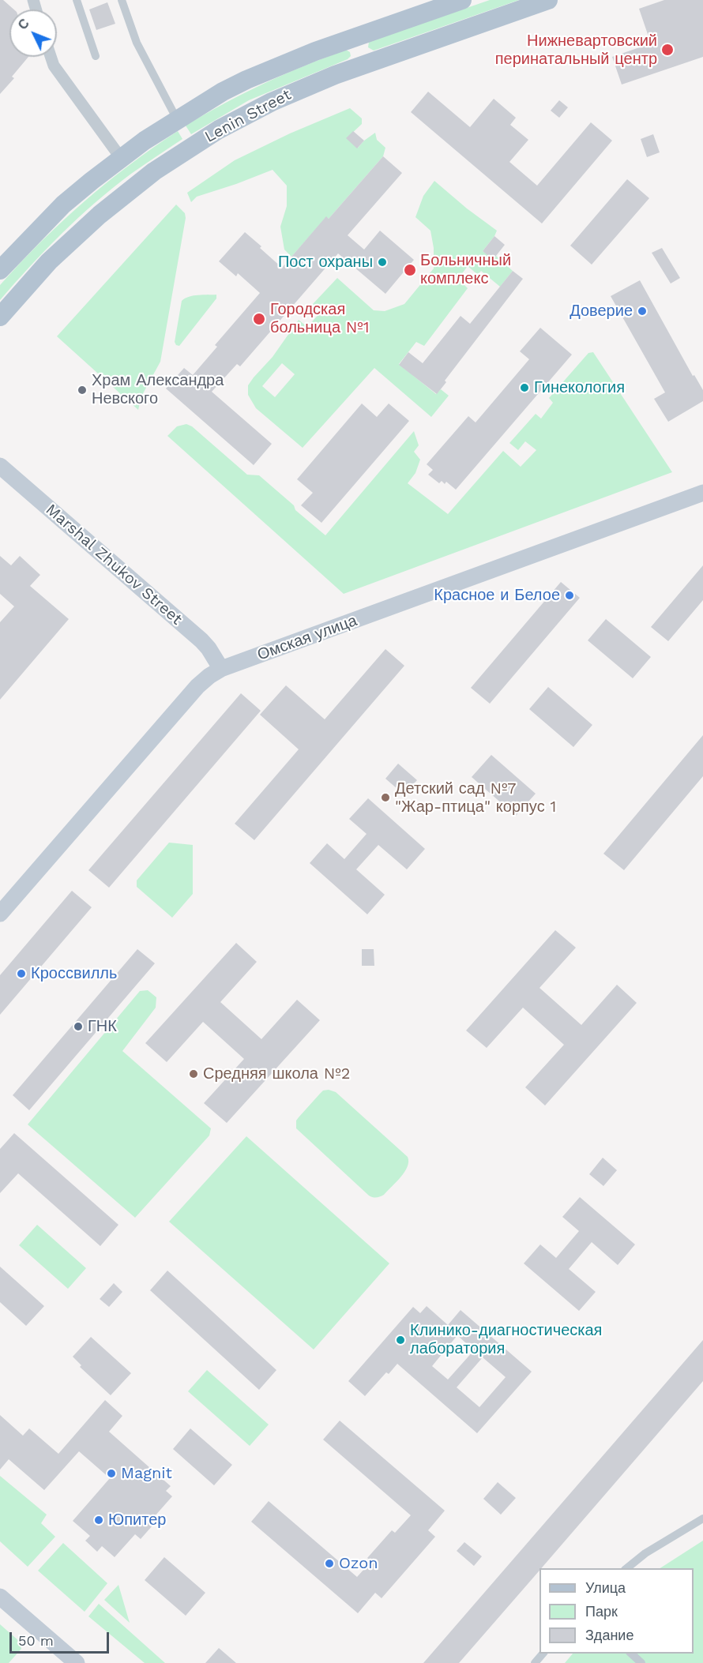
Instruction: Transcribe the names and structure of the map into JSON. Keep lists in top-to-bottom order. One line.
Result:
{"streets":{"main road":["Lenin Street","Marshal Zhukov Street","Омская улица"]},"crossings":[["Marshal Zhukov Street","Омская улица"]],"places":["Нижневартовский перинатальный центр","Пост охраны","Больничный комплекс","Доверие","Городская больница №1","Гинекология","Храм Александра Невского","Красное и Белое","Детский сад №7 \"Жар-птица\" корпус 1","Кроссвилль","ГНК","Средняя школа №2","Клинико-диагностическая лаборатория","Magnit","Юпитер","Ozon"],"legend":["Улица","Парк","Здание"],"scale_bar":"50 m","north":"top left"}
